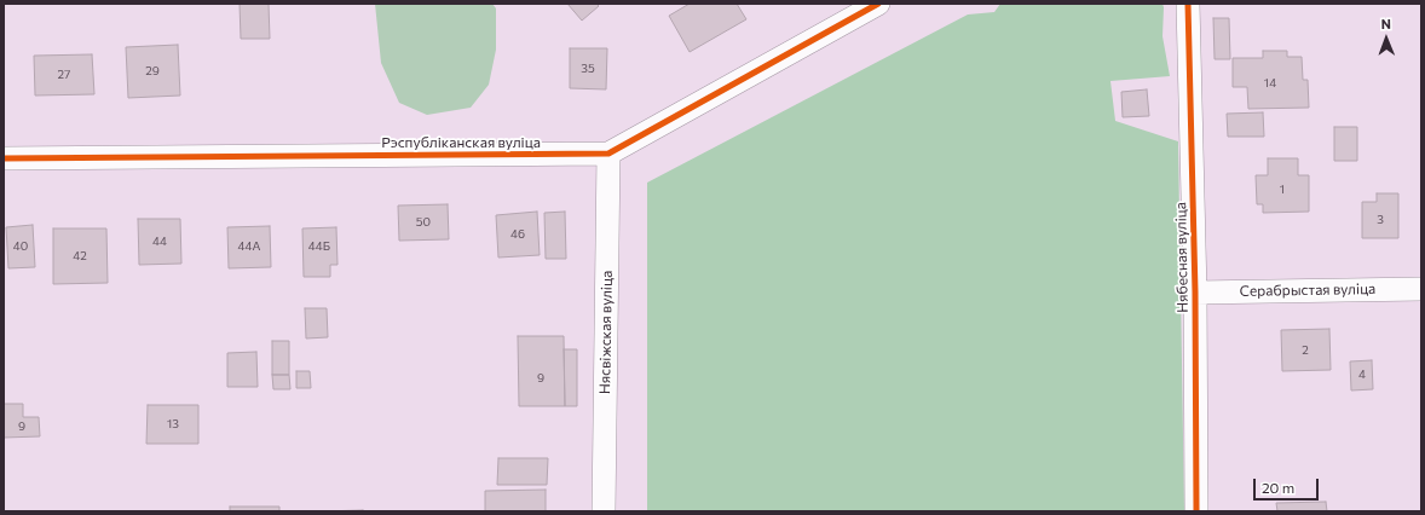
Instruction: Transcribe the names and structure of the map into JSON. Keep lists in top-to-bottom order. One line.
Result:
{"streets":{"street":["Рэспубліканская вуліца","Нябесная вуліца","Серабрыстая вуліца","Нясвіжская вуліца"]},"crossings":[["Рэспубліканская вуліца","Нясвіжская вуліца"],["Нябесная вуліца","Серабрыстая вуліца"]],"house_numbers":["35","29","27","14","1","3","50","46","44","40","44А","44Б","42","2","4","9","13","9"],"scale_bar":"20 m","north":"top"}
